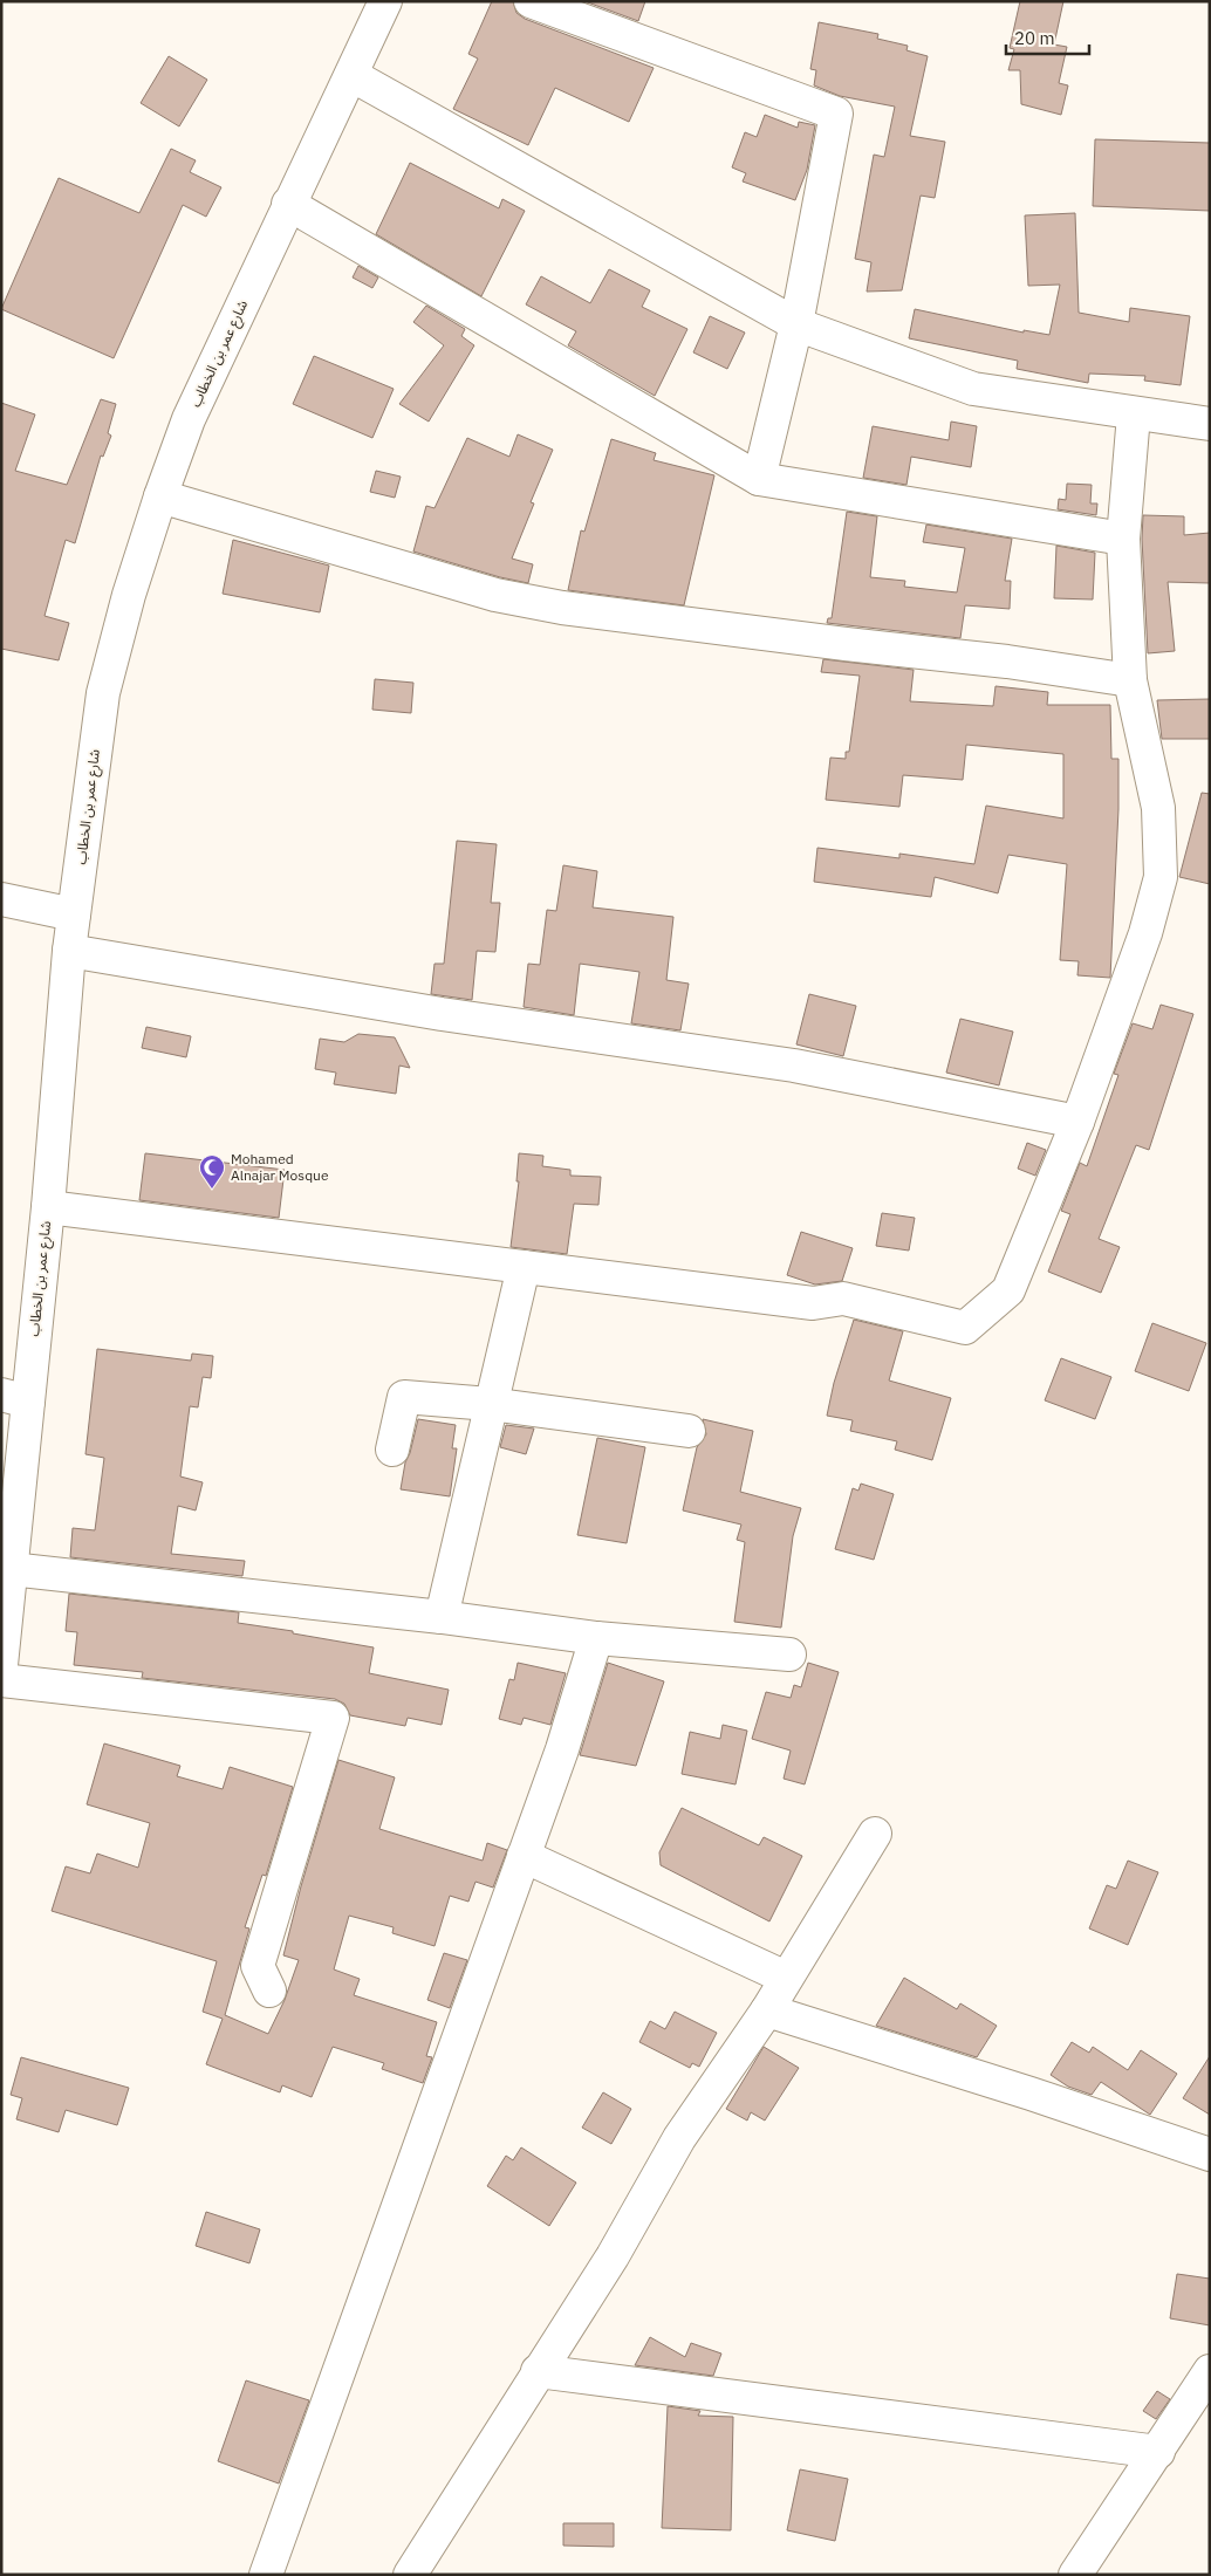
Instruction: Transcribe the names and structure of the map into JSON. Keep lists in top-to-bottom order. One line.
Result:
{"streets":{"main road":["شارع عمر بن الخطاب"]},"places":{"mosque":["Mohamed Alnajar Mosque"]},"scale_bar":"20 m"}
